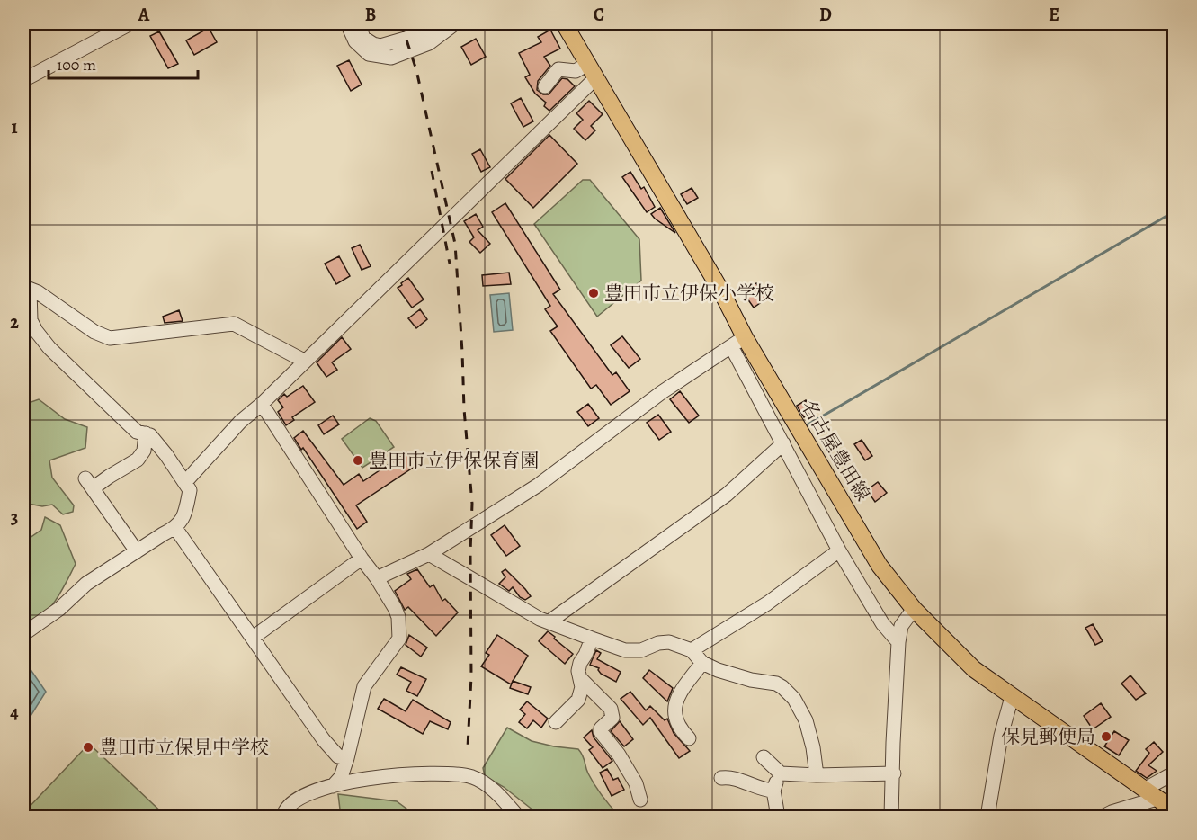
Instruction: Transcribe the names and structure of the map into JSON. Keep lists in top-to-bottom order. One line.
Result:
{"streets":{"main road":["名古屋豊田線"]},"places":["豊田市立伊保小学校","豊田市立伊保保育園","保見郵便局","豊田市立保見中学校"],"scale_bar":"100 m","grid":{"columns":["A","B","C","D","E"],"rows":["1","2","3","4"]}}
